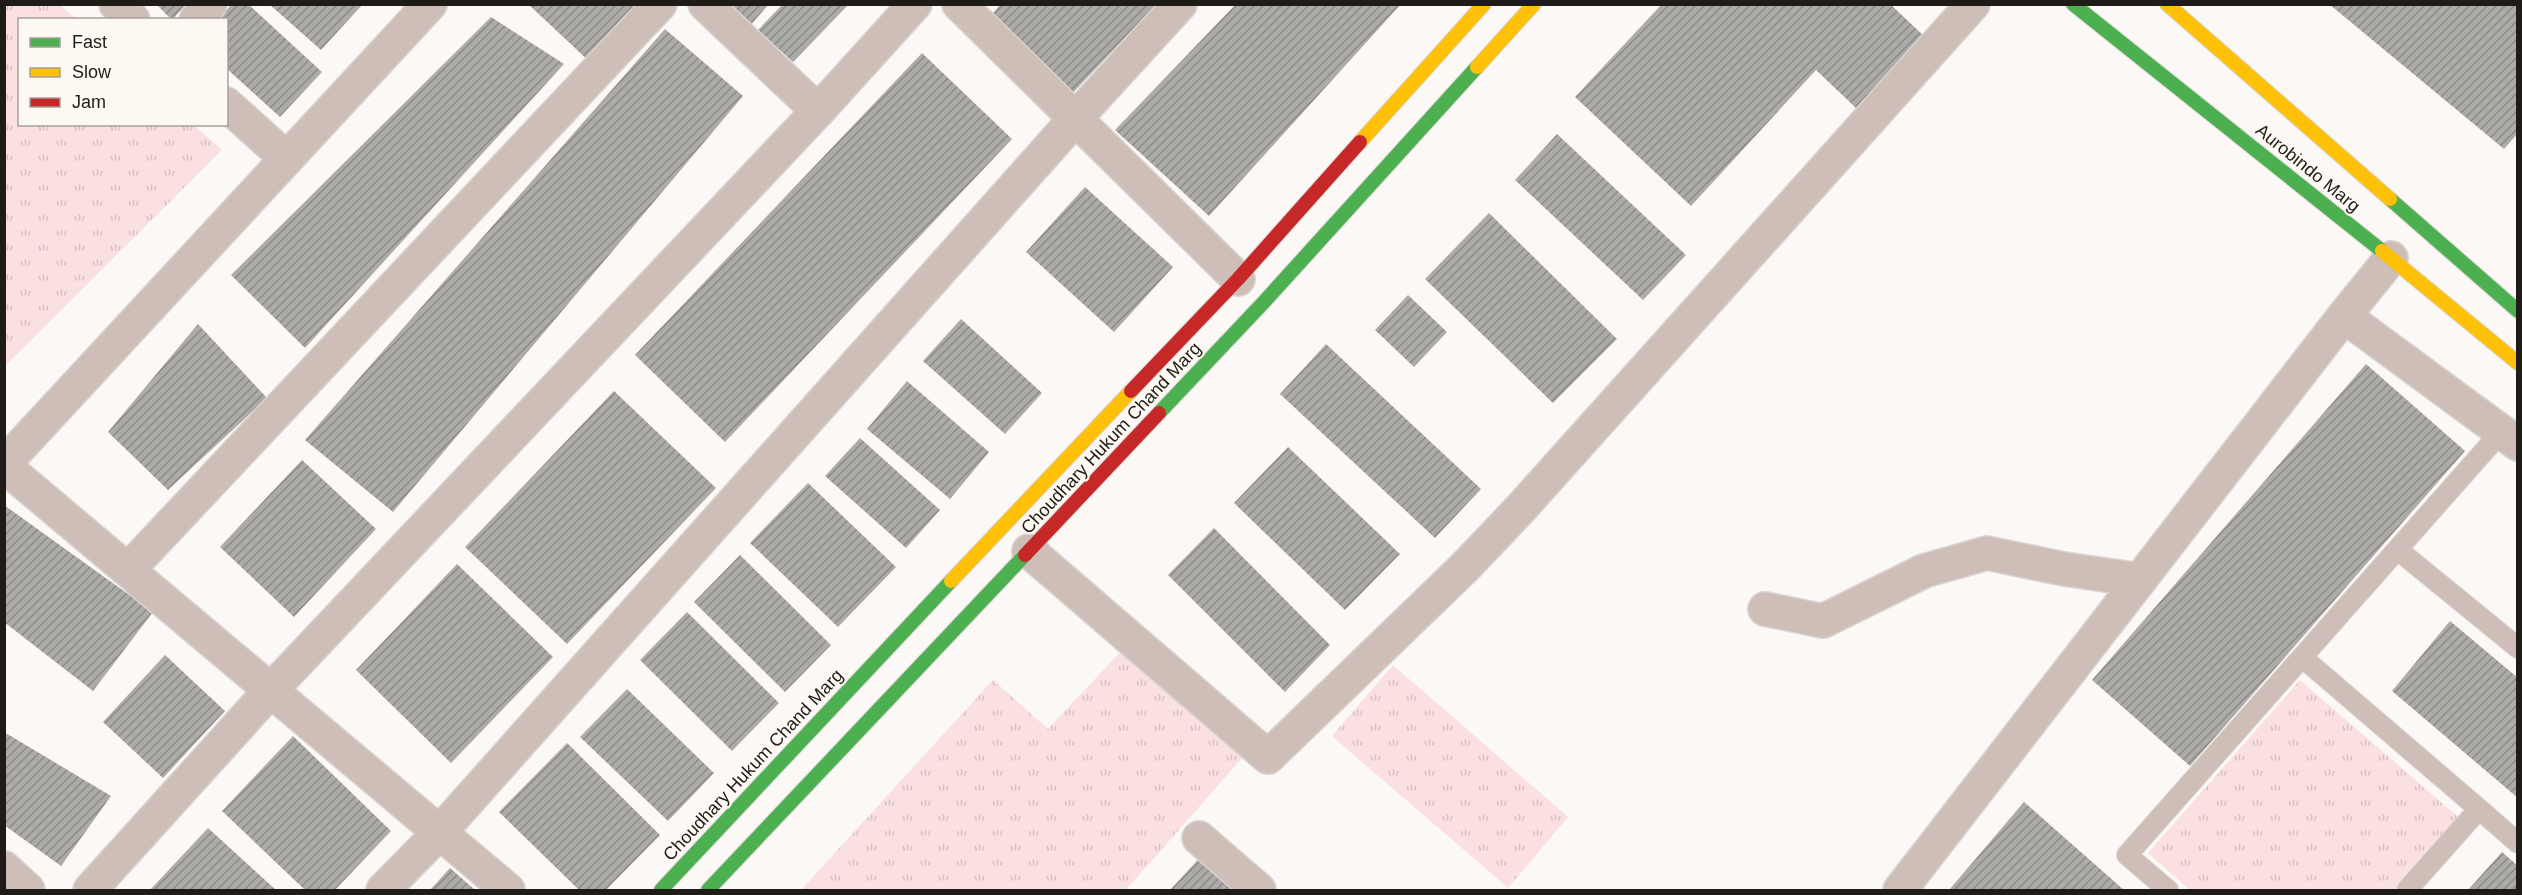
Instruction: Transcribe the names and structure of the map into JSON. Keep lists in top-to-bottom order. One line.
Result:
{"streets":{"main road":["Aurobindo Marg","Choudhary Hukum Chand Marg"]},"legend":["Fast","Slow","Jam"]}
